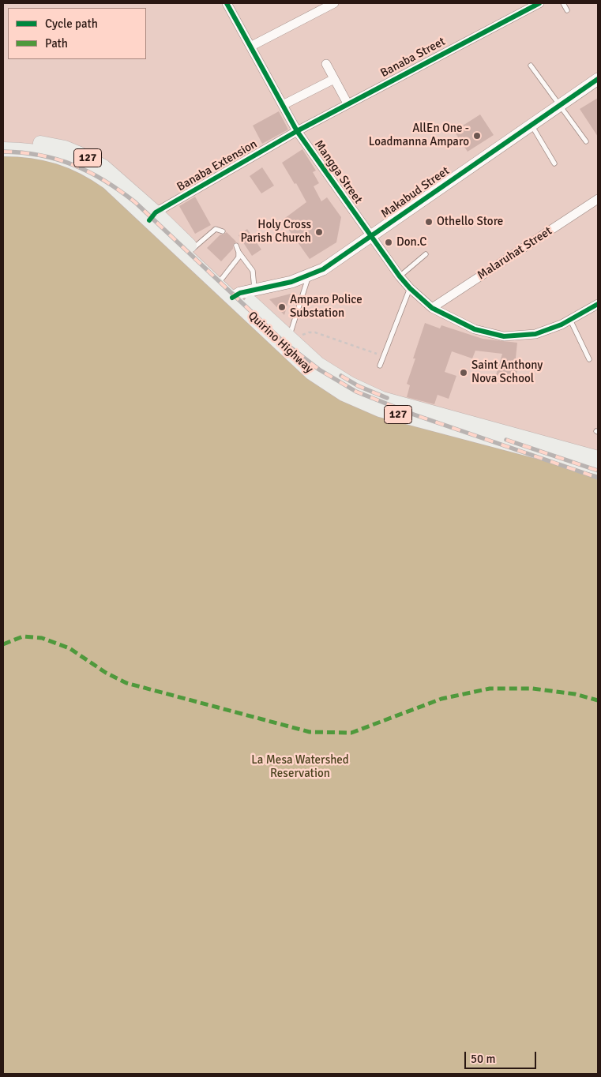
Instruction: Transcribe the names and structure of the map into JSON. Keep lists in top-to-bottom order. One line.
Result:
{"streets":{"main road":["127","Quirino Highway"],"street":["Banaba Street","Banaba Extension","Mangga Street","Makabud Street","Malaruhat Street"]},"crossings":[["Banaba Street","Banaba Extension"],["Banaba Street","Mangga Street"],["Banaba Extension","Mangga Street"],["Banaba Extension","Quirino Highway"],["Mangga Street","Makabud Street"],["Mangga Street","Malaruhat Street"],["Makabud Street","Quirino Highway"]],"parks":["La Mesa Watershed Reservation"],"places":["AllEn One - Loadmanna Amparo","Othello Store","Holy Cross Parish Church","Don.C","Amparo Police Substation","Saint Anthony Nova School"],"legend":["Cycle path","Path"],"scale_bar":"50 m"}
